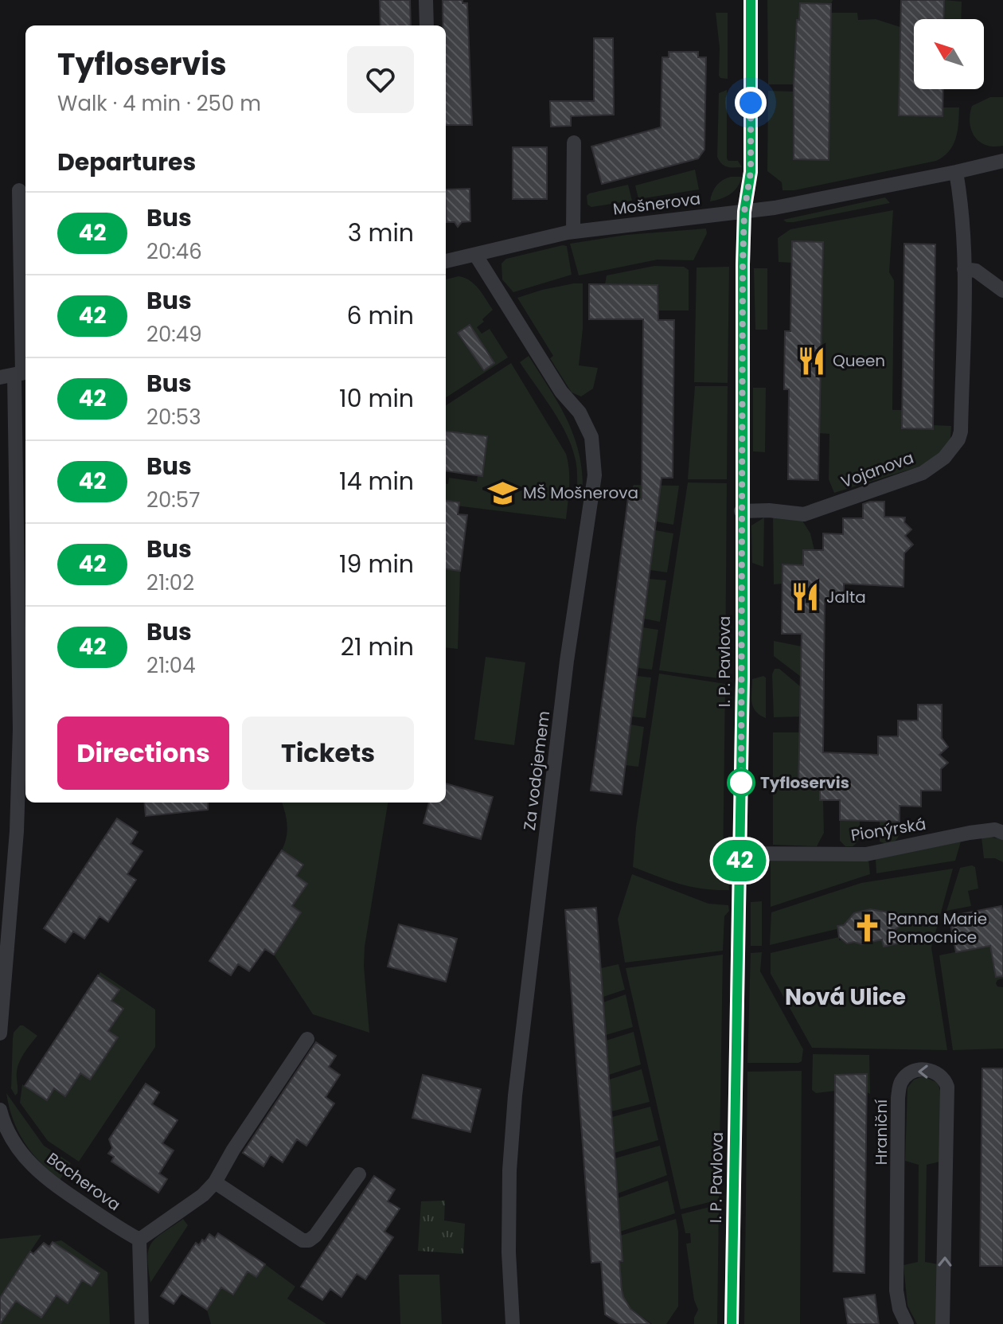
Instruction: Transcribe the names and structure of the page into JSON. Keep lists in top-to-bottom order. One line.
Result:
{"streets":{"street":["Mošnerova","Vojanova","I. P. Pavlova","Za vodojemem","Pionýrská","Hraniční","Bacherova"]},"crossings":[["Mošnerova","I. P. Pavlova"],["Mošnerova","Za vodojemem"],["Vojanova","I. P. Pavlova"],["I. P. Pavlova","Pionýrská"]],"districts":["Nová Ulice"],"places":{"restaurant":["Queen","Jalta"],"school or university":["MŠ Mošnerova"],"other":["Tyfloservis"],"church":["Panna Marie Pomocnice"]},"lines":["bus line 42"],"north":"top left","page":{"on_map":"42","heading":[["Tyfloservis","Walk · 4 min · 250 m"],"Departures"],"list":[{"mark":"42","name":"Bus","note":"20:46","value":"3 min"},{"mark":"42","name":"Bus","note":"20:49","value":"6 min"},{"mark":"42","name":"Bus","note":"20:53","value":"10 min"},{"mark":"42","name":"Bus","note":"20:57","value":"14 min"},{"mark":"42","name":"Bus","note":"21:02","value":"19 min"},{"mark":"42","name":"Bus","note":"21:04","value":"21 min"}],"buttons":["Directions","Tickets"]}}
